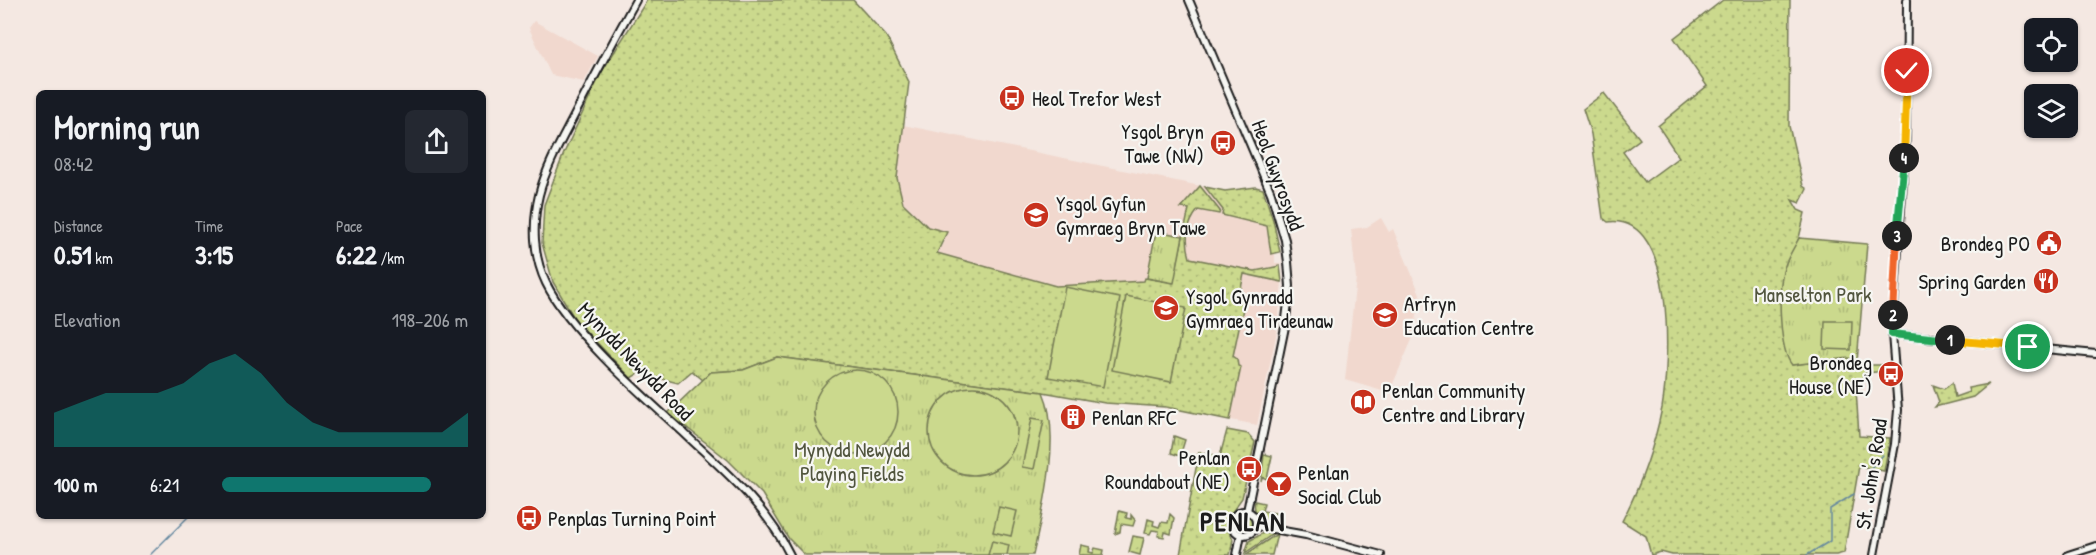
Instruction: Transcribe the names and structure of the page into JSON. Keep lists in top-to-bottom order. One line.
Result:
{"streets":{"street":["Heol Gwyrosydd","Mynydd Newydd Road","St. John's Road"]},"districts":["PENLAN"],"parks":["Manselton Park","Mynydd Newydd Playing Fields"],"places":{"bus stop":["Heol Trefor West","Ysgol Bryn Tawe (NW)","Brondeg House (NE)","Penlan Roundabout (NE)","Penplas Turning Point"],"school or university":["Ysgol Gyfun Gymraeg Bryn Tawe","Ysgol Gynradd Gymraeg Tirdeunaw","Arfryn Education Centre"],"public building":["Brondeg PO"],"restaurant":["Spring Garden"],"library":["Penlan Community Centre and Library"],"building":["Penlan RFC"],"bar":["Penlan Social Club"]},"page":{"heading":["Morning run","08:42"],"pins":["4","3","2","1"],"stats":[["Distance","0.51 km"],["Time","3:15"],["Pace","6:22 /km"]],"chart":["Elevation","198–206 m"],"list":[{"name":"100 m","note":"6:21"}]}}
